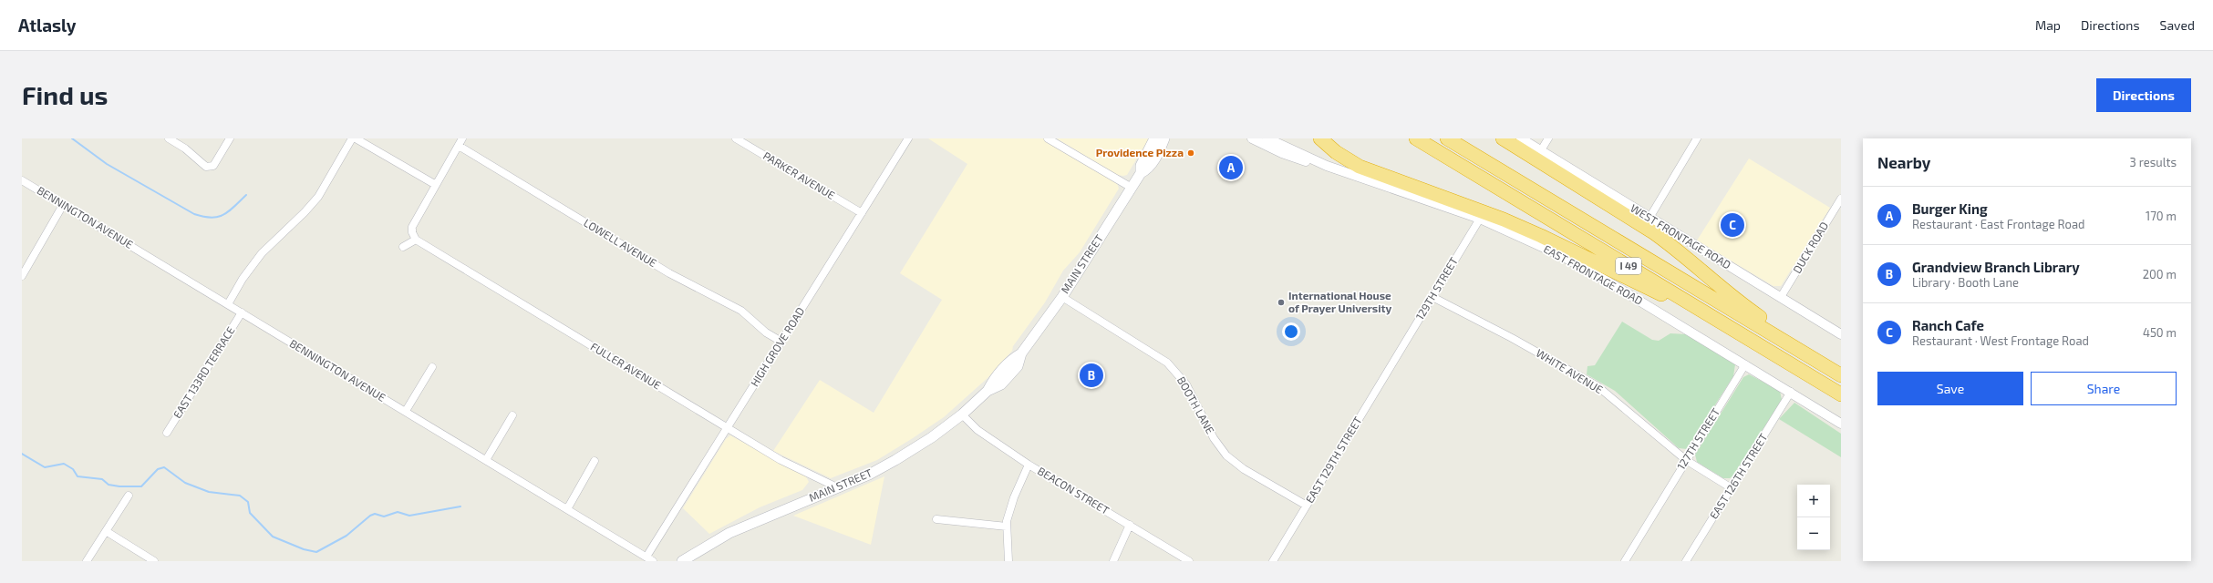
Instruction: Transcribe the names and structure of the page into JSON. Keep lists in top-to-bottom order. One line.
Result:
{"streets":{"highway":["I 49"],"main road":["MAIN STREET"],"street":["PARKER AVENUE","BENNINGTON AVENUE","WEST FRONTAGE ROAD","LOWELL AVENUE","DUCK ROAD","EAST FRONTAGE ROAD","129TH STREET","HIGH GROVE ROAD","FULLER AVENUE","WHITE AVENUE","EAST 133RD TERRACE","BOOTH LANE","127TH STREET","EAST 129TH STREET","EAST 126TH STREET","BEACON STREET"]},"crossings":[["PARKER AVENUE","HIGH GROVE ROAD"],["BENNINGTON AVENUE","HIGH GROVE ROAD"],["BENNINGTON AVENUE","EAST 133RD TERRACE"],["WEST FRONTAGE ROAD","DUCK ROAD"],["LOWELL AVENUE","HIGH GROVE ROAD"],["MAIN STREET","FULLER AVENUE"],["MAIN STREET","BOOTH LANE"],["MAIN STREET","BEACON STREET"],["EAST FRONTAGE ROAD","129TH STREET"],["EAST FRONTAGE ROAD","127TH STREET"],["EAST FRONTAGE ROAD","EAST 126TH STREET"],["129TH STREET","WHITE AVENUE"],["129TH STREET","EAST 129TH STREET"],["HIGH GROVE ROAD","FULLER AVENUE"],["WHITE AVENUE","127TH STREET"],["WHITE AVENUE","EAST 126TH STREET"],["BOOTH LANE","EAST 129TH STREET"]],"places":["Providence Pizza","International House of Prayer University"],"page":{"header":"Atlasly","nav":["Map","Directions","Saved"],"buttons":["Directions",["Save","Share"]],"title":"Find us","heading":["Nearby","3 results"],"pins":["A","C","B"],"list":[{"mark":"A","name":"Burger King","note":"Restaurant · East Frontage Road","value":"170 m"},{"mark":"B","name":"Grandview Branch Library","note":"Library · Booth Lane","value":"200 m"},{"mark":"C","name":"Ranch Cafe","note":"Restaurant · West Frontage Road","value":"450 m"}],"map_buttons":["+","−"]}}
